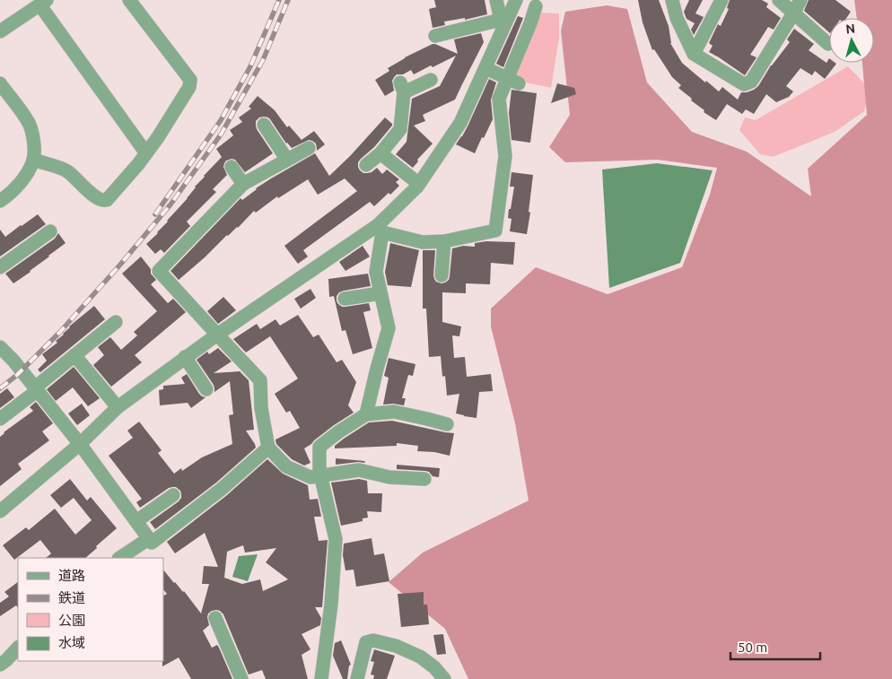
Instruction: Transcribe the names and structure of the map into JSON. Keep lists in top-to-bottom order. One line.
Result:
{"legend":["道路","鉄道","公園","水域"],"scale_bar":"50 m","north":"top"}
